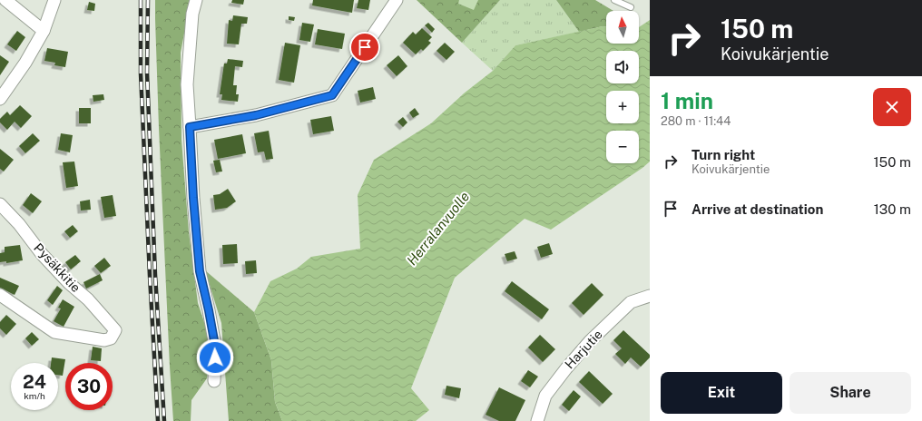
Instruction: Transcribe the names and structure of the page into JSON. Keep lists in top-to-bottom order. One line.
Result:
{"streets":{"street":["Pysäkkitie","Harjutie"]},"water":["Herralanvuolle"],"north":"top","page":{"turn":["150 m","Koivukärjentie"],"map_buttons":["+","−"],"heading":["1 min","280 m · 11:44"],"list":[{"name":"Turn right","note":"Koivukärjentie","value":"150 m"},{"name":"Arrive at destination","value":"130 m"}],"speed":"24 km/h","limit":"30","buttons":["Exit","Share"]}}
